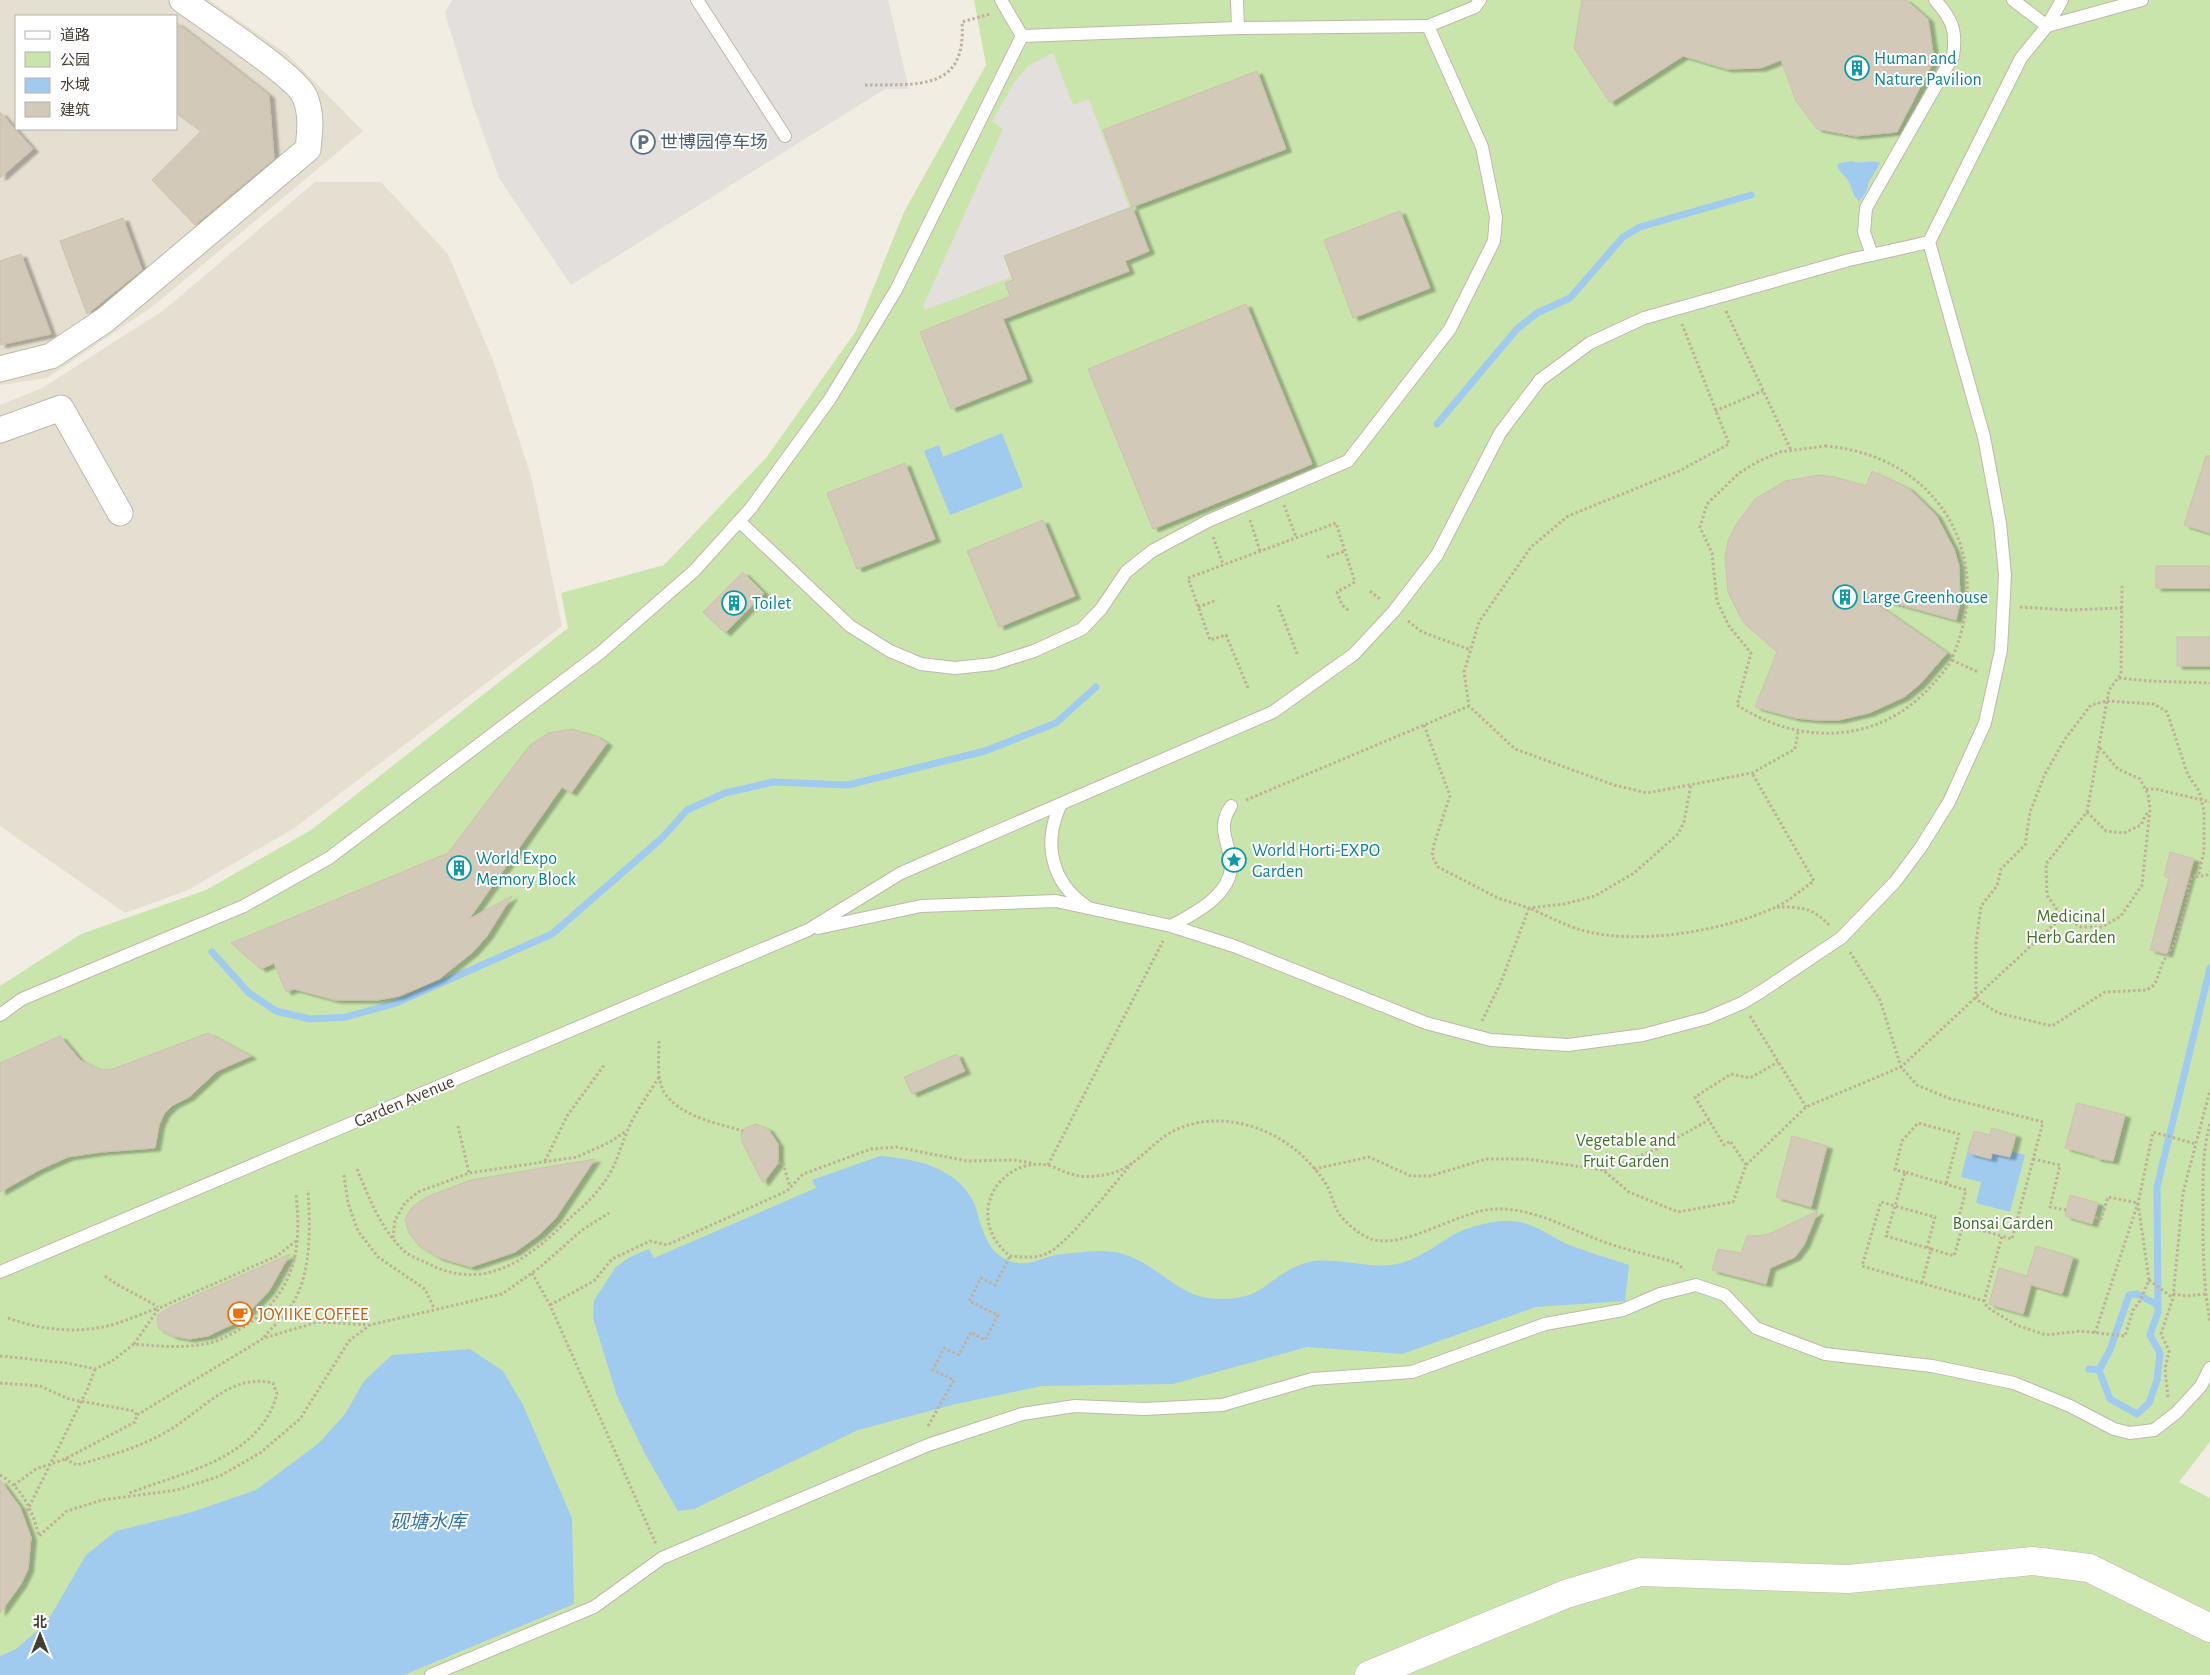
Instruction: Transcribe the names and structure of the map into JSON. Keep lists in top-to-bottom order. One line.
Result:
{"streets":{"lane":["Garden Avenue"]},"water":["砚塘水库"],"parks":["Medicinal Herb Garden","Vegetable and Fruit Garden","Bonsai Garden"],"places":{"building":["Human and Nature Pavilion","Large Greenhouse","Toilet","World Expo Memory Block"],"parking":["世博园停车场"],"place":["World Horti-EXPO Garden"],"cafe":["JOYIIKE COFFEE"]},"legend":["道路","公园","水域","建筑"],"north":"top"}
